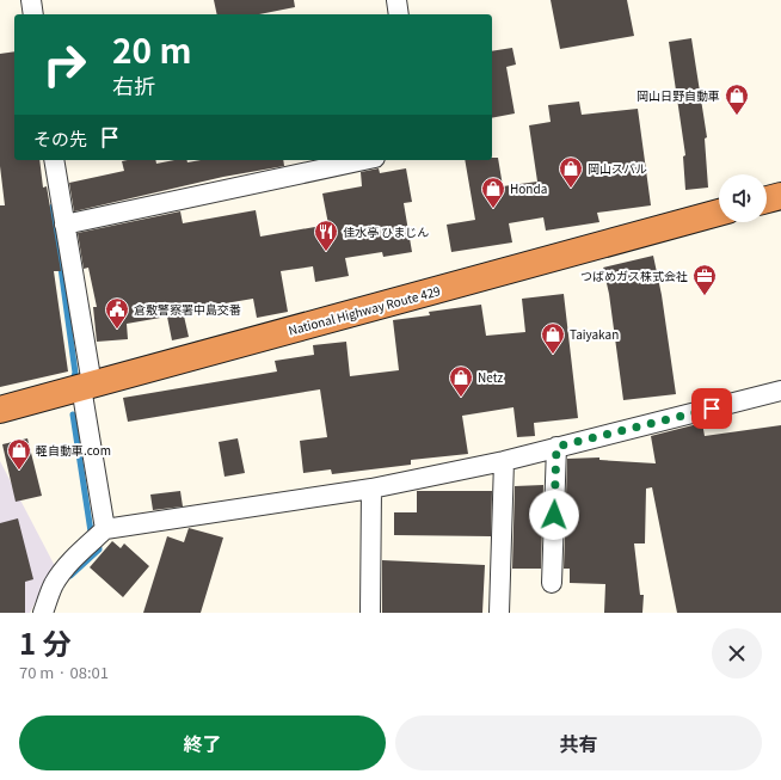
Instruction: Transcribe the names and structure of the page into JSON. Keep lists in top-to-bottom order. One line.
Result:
{"streets":{"highway":["National Highway Route 429"]},"places":{"shop":["岡山日野自動車","岡山スバル","Honda","Taiyakan","Netz","軽自動車.com"],"restaurant":["佳水亭 ひまじん"],"office":["つばめガス株式会社"],"public building":["倉敷警察署中島交番"]},"page":{"turn":["20 m","右折"],"then":"その先","heading":["1 分","70 m · 08:01"],"buttons":["終了","共有"]}}
